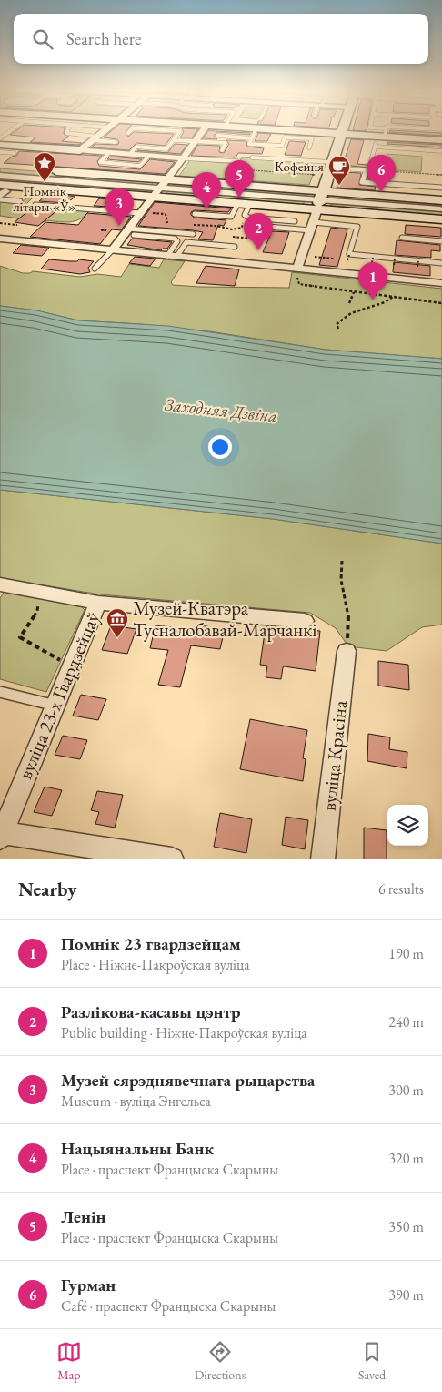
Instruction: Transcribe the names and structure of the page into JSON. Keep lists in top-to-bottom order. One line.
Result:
{"streets":{"street":["вуліца 23-х Гвардзейцаў","вуліца Красіна"]},"water":["Заходняя Дзвіна"],"places":{"place":["Помнік літары «Ў»"],"cafe":["Кофейня"],"museum":["Музей-Кватэра Тусналобавай-Марчанкі"]},"page":{"search":"Search here","pins":["6","5","4","3","2","1"],"heading":["Nearby","6 results"],"list":[{"mark":"1","name":"Помнік 23 гвардзейцам","note":"Place · Ніжне-Пакроўская вуліца","value":"190 m"},{"mark":"2","name":"Разлікова-касавы цэнтр","note":"Public building · Ніжне-Пакроўская вуліца","value":"240 m"},{"mark":"3","name":"Музей сярэднявечнага рыцарства","note":"Museum · вуліца Энгельса","value":"300 m"},{"mark":"4","name":"Нацыянальны Банк","note":"Place · праспект Францыска Скарыны","value":"320 m"},{"mark":"5","name":"Ленін","note":"Place · праспект Францыска Скарыны","value":"350 m"},{"mark":"6","name":"Гурман","note":"Café · праспект Францыска Скарыны","value":"390 m"}],"nav":["Map","Directions","Saved"]}}
